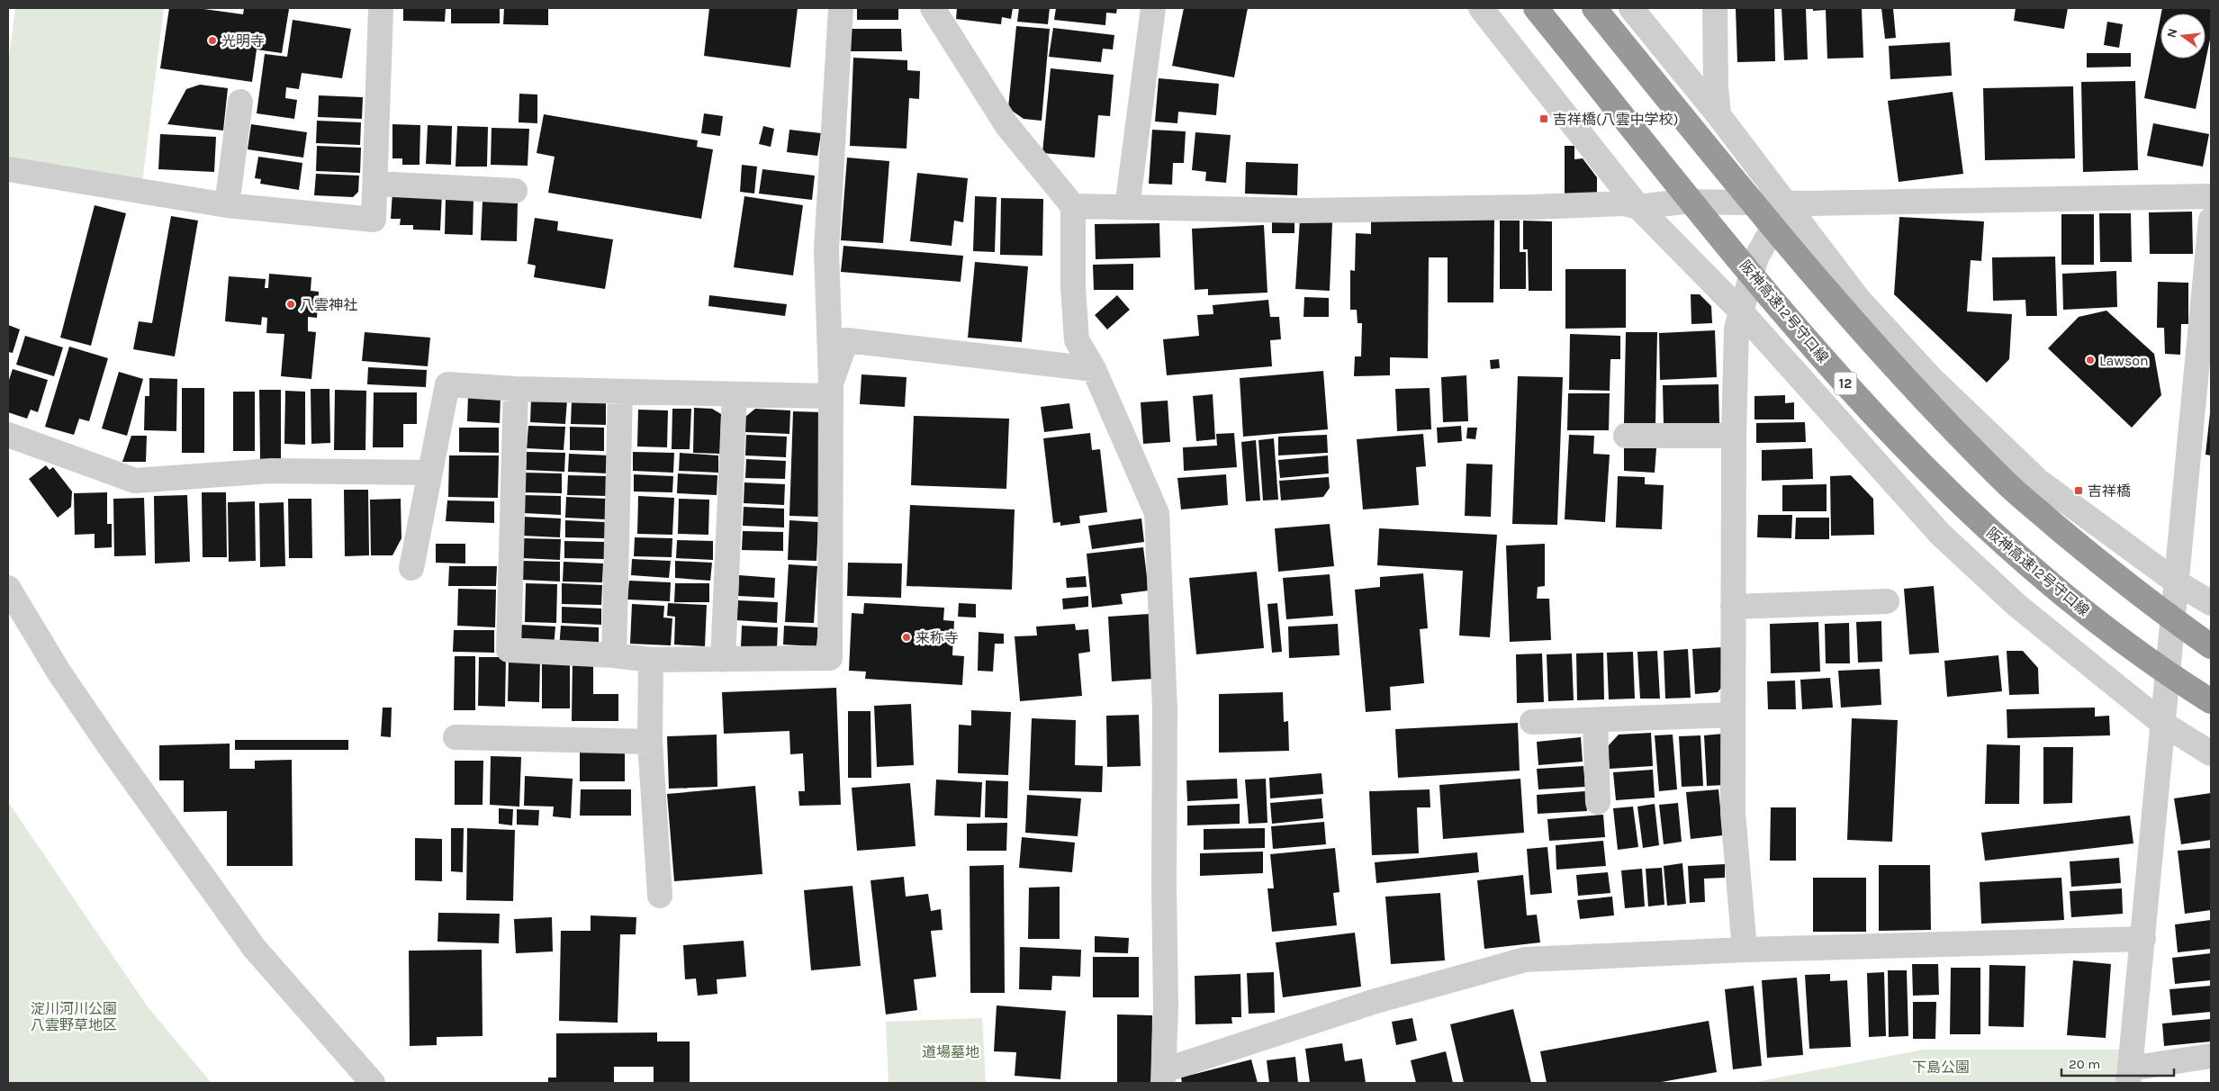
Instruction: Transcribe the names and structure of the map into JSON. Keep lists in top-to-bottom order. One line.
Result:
{"streets":{"highway":["阪神高速12号守口線","12"]},"parks":["淀川河川公園 八雲野草地区","道場墓地","下島公園"],"places":{"other":["光明寺","八雲神社","Lawson","来称寺"],"transit":["吉祥橋(八雲中学校)","吉祥橋"]},"scale_bar":"20 m","north":"left"}
